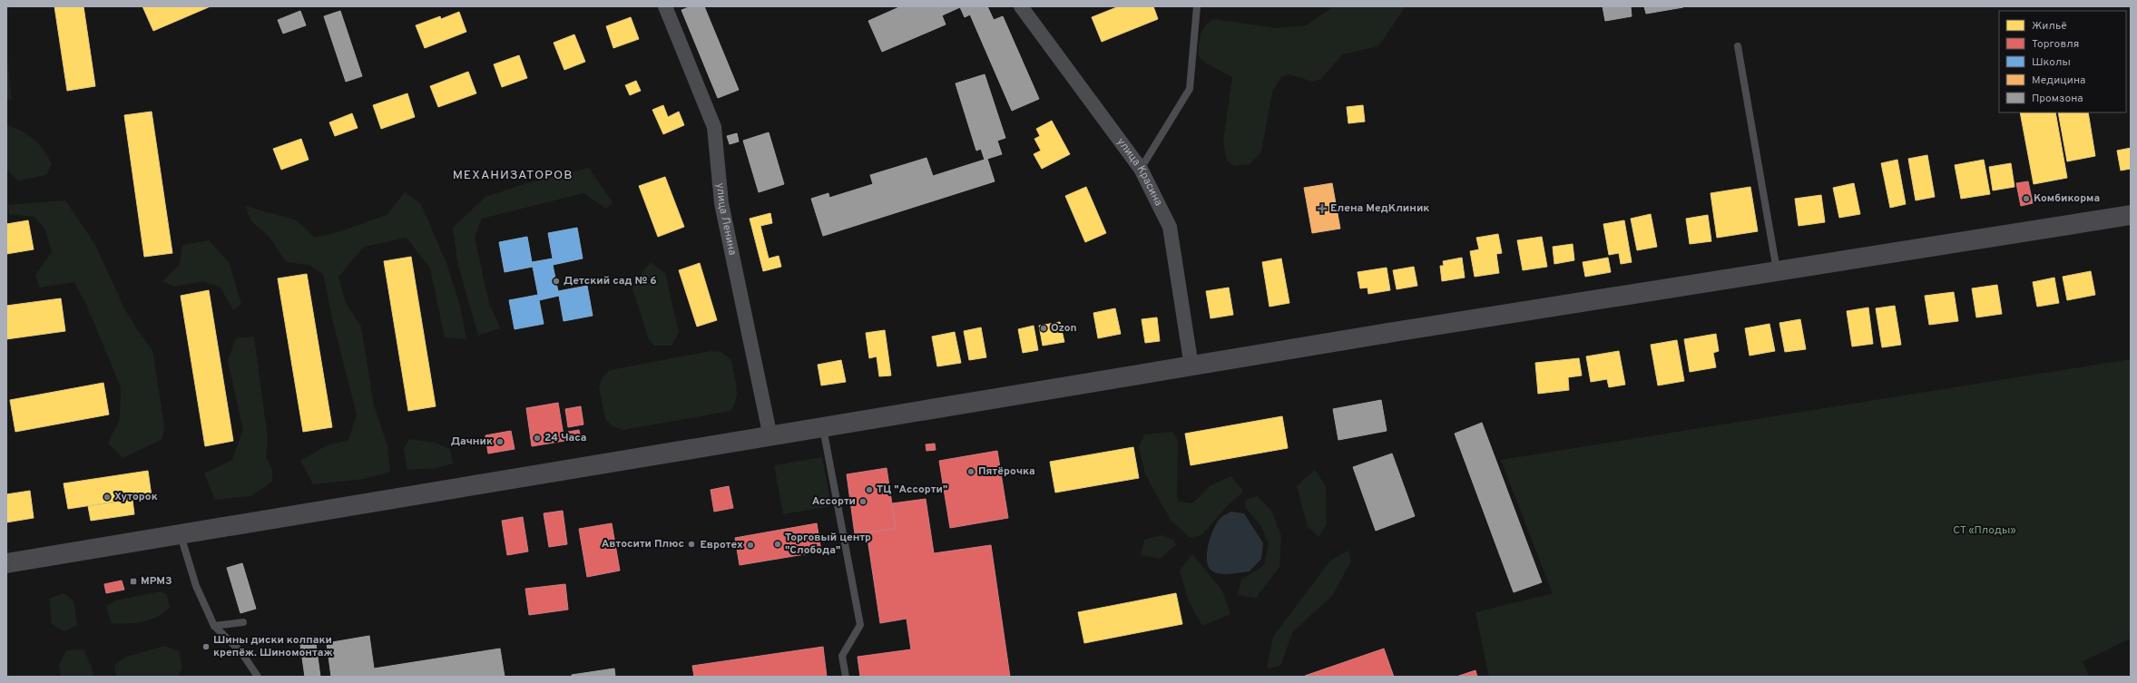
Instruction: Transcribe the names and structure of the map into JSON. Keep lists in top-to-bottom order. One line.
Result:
{"streets":{"street":["улица Красина","улица Ленина"]},"districts":["МЕХАНИЗАТОРОВ"],"parks":["СТ «Плоды»"],"places":{"other":["Комбикорма","Детский сад № 6","Ozon","24 Часа","Дачник","Пятёрочка","ТЦ \"Ассорти\"","Хуторок","Ассорти","Автосити Плюс","Торговый центр \"Слобода\"","Евротех","Шины диски колпаки крепёж. Шиномонтаж"],"health":["Елена МедКлиник"],"transit":["МРМЗ"]},"legend":["Жильё","Торговля","Школы","Медицина","Промзона"]}
